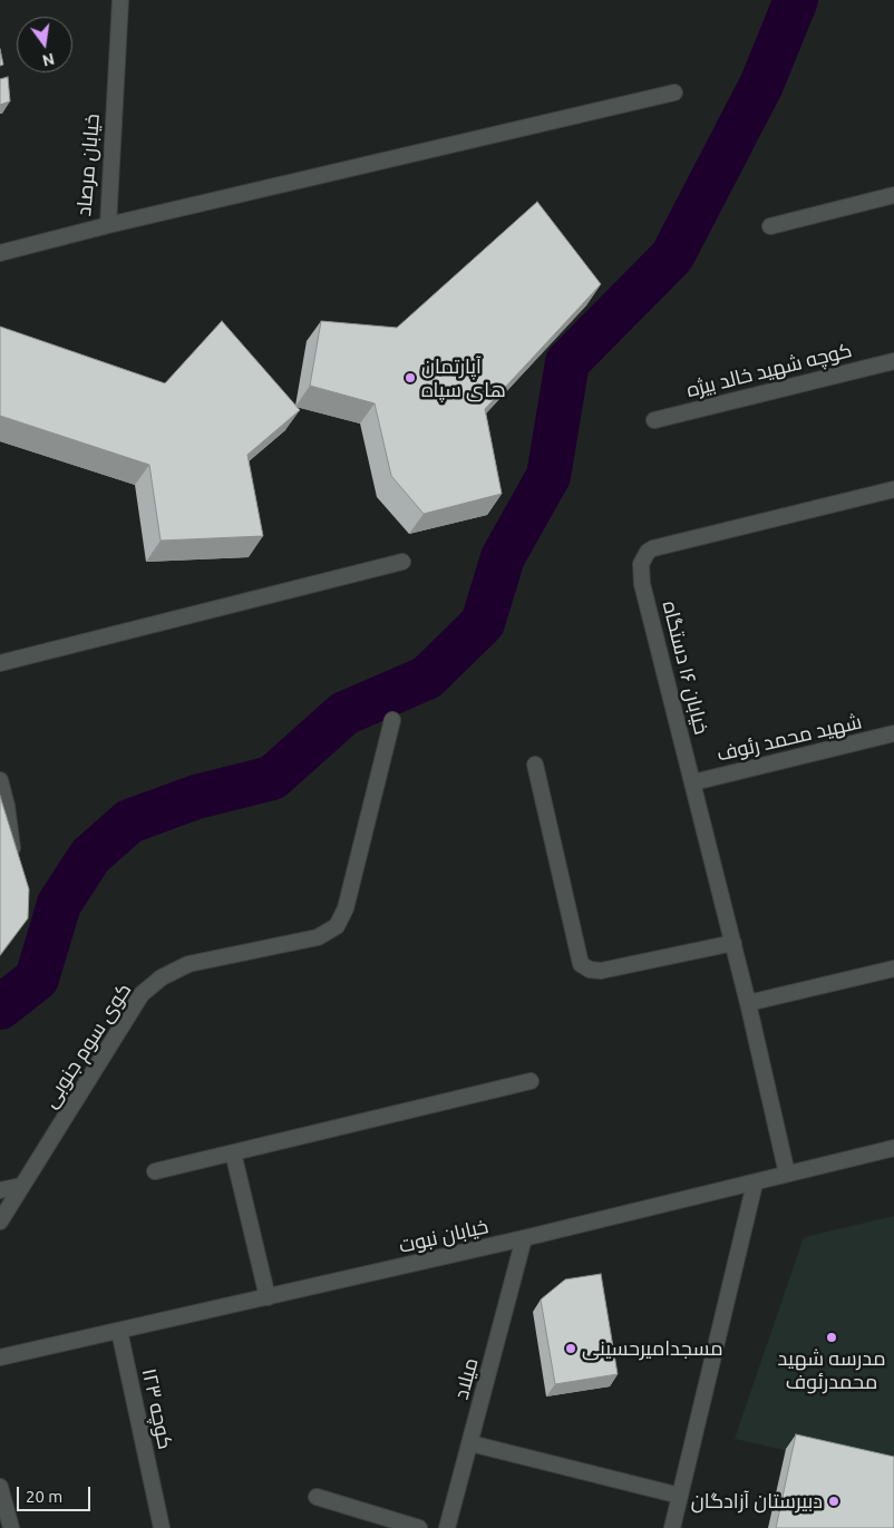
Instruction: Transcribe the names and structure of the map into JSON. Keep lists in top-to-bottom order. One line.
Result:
{"streets":{"street":["خیابان مرصاد","کوچه شهید خالد بیژه","خیابان ۱۶ دستگاه","شهید محمد رئوف","کوی سوم جنوبی","خیابان نبوت","میلاد","کوچه ۱۲۳"]},"crossings":[["خیابان ۱۶ دستگاه","شهید محمد رئوف"],["خیابان ۱۶ دستگاه","خیابان نبوت"],["خیابان نبوت","میلاد"],["خیابان نبوت","کوچه ۱۲۳"]],"places":["آپارتمان های سپاه","مدرسه شهید محمدرئوف","مسجدامیرحسینی","دبیرستان آزادگان"],"scale_bar":"20 m","north":"bottom"}
